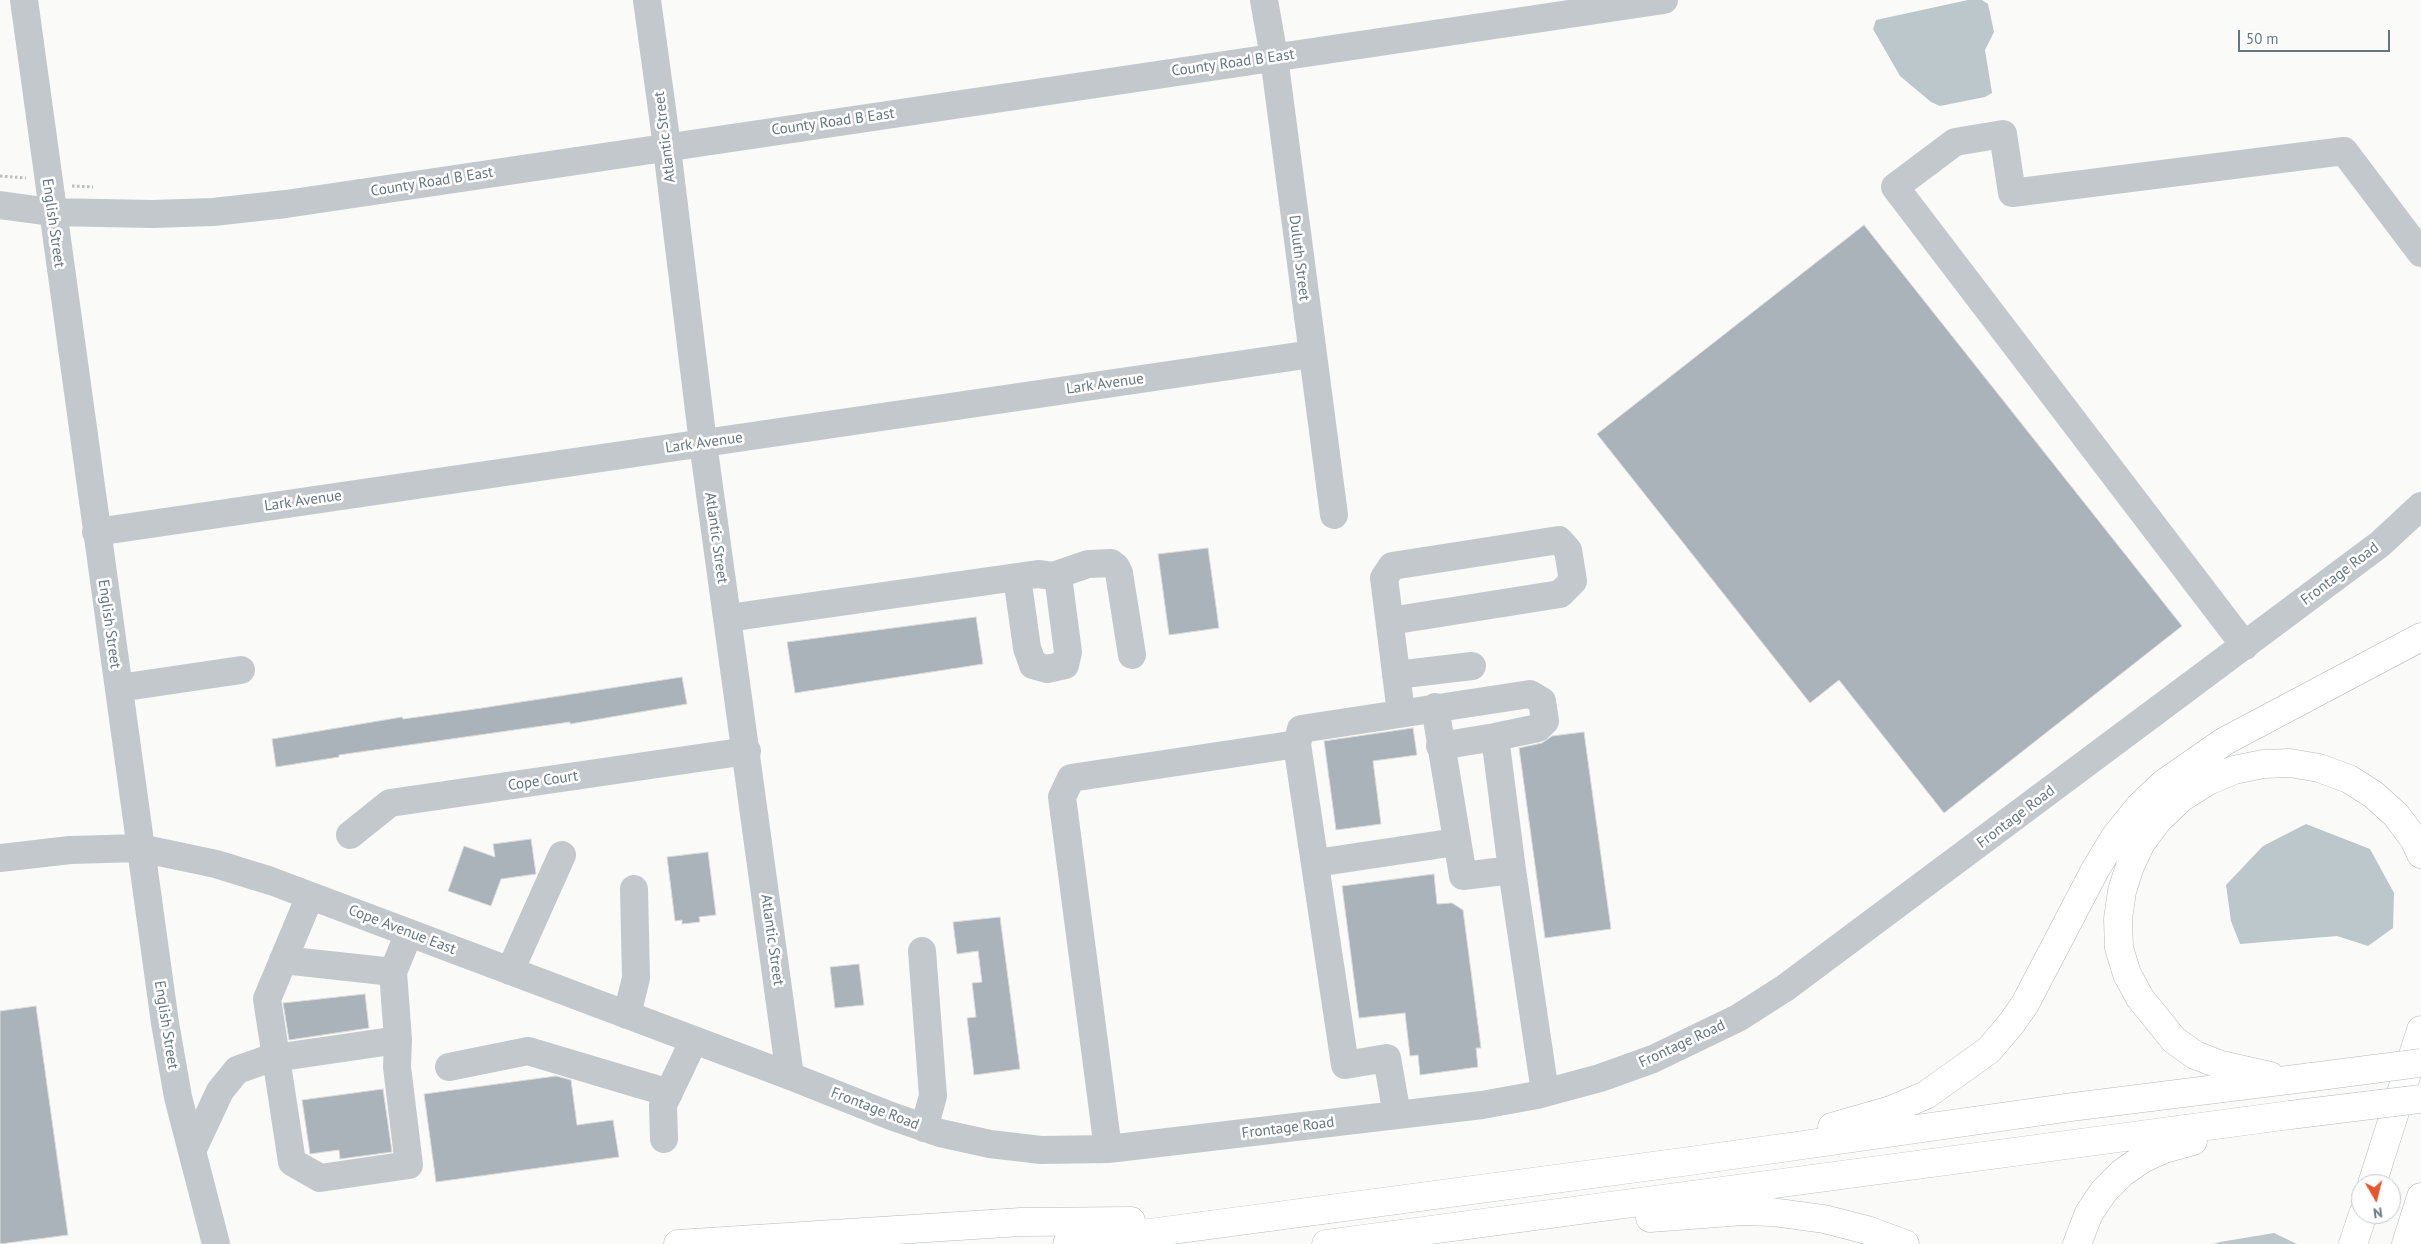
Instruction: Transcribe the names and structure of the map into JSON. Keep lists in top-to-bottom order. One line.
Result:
{"streets":{"street":["County Road B East","Atlantic Street","English Street","Duluth Street","Lark Avenue","Frontage Road","Cope Court","Cope Avenue East"]},"crossings":[["County Road B East","Atlantic Street"],["County Road B East","English Street"],["County Road B East","Duluth Street"],["Atlantic Street","Lark Avenue"],["Atlantic Street","Frontage Road"],["Atlantic Street","Cope Court"],["Atlantic Street","Cope Avenue East"],["English Street","Lark Avenue"],["English Street","Cope Avenue East"],["Duluth Street","Lark Avenue"],["Frontage Road","Cope Avenue East"]],"scale_bar":"50 m","north":"bottom"}
